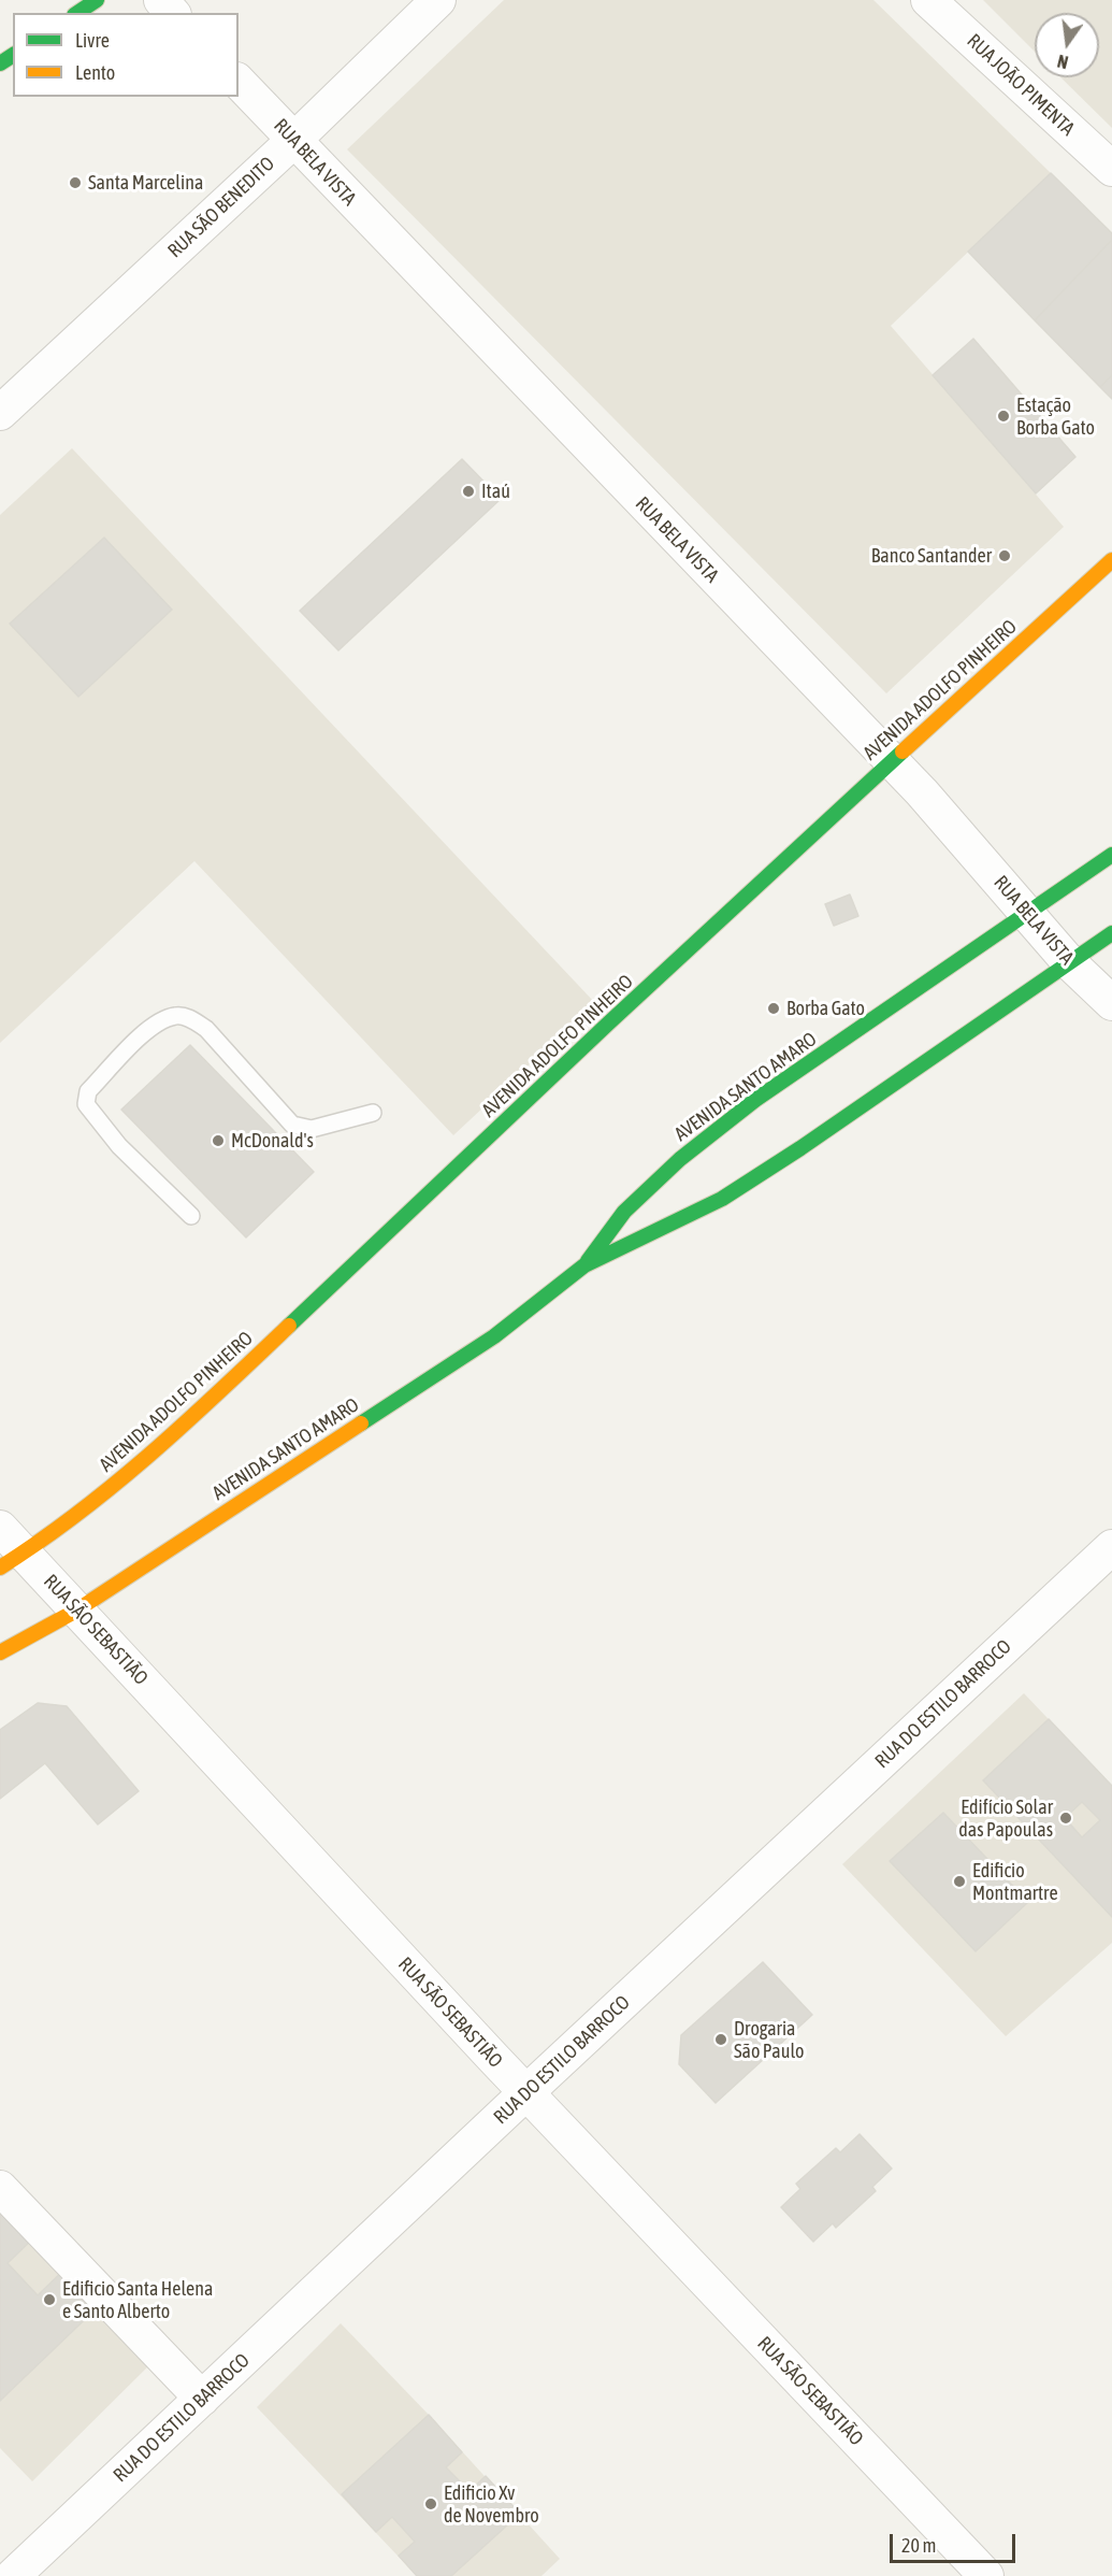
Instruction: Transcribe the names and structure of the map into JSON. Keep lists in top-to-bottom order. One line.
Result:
{"streets":{"main road":["AVENIDA ADOLFO PINHEIRO","AVENIDA SANTO AMARO"],"street":["RUA JOÃO PIMENTA","RUA BELA VISTA","RUA SÃO BENEDITO","RUA SÃO SEBASTIÃO","RUA DO ESTILO BARROCO"]},"crossings":[["RUA BELA VISTA","RUA SÃO BENEDITO"],["RUA BELA VISTA","AVENIDA ADOLFO PINHEIRO"],["RUA BELA VISTA","AVENIDA SANTO AMARO"],["AVENIDA ADOLFO PINHEIRO","RUA SÃO SEBASTIÃO"],["AVENIDA SANTO AMARO","RUA SÃO SEBASTIÃO"],["RUA SÃO SEBASTIÃO","RUA DO ESTILO BARROCO"]],"places":["Santa Marcelina","Estação Borba Gato","Itaú","Banco Santander","Borba Gato","McDonald's","Edifício Solar das Papoulas","Edificio Montmartre","Drogaria São Paulo","Edificio Santa Helena e Santo Alberto","Edificio Xv de Novembro"],"legend":["Livre","Lento"],"scale_bar":"20 m","north":"bottom"}
